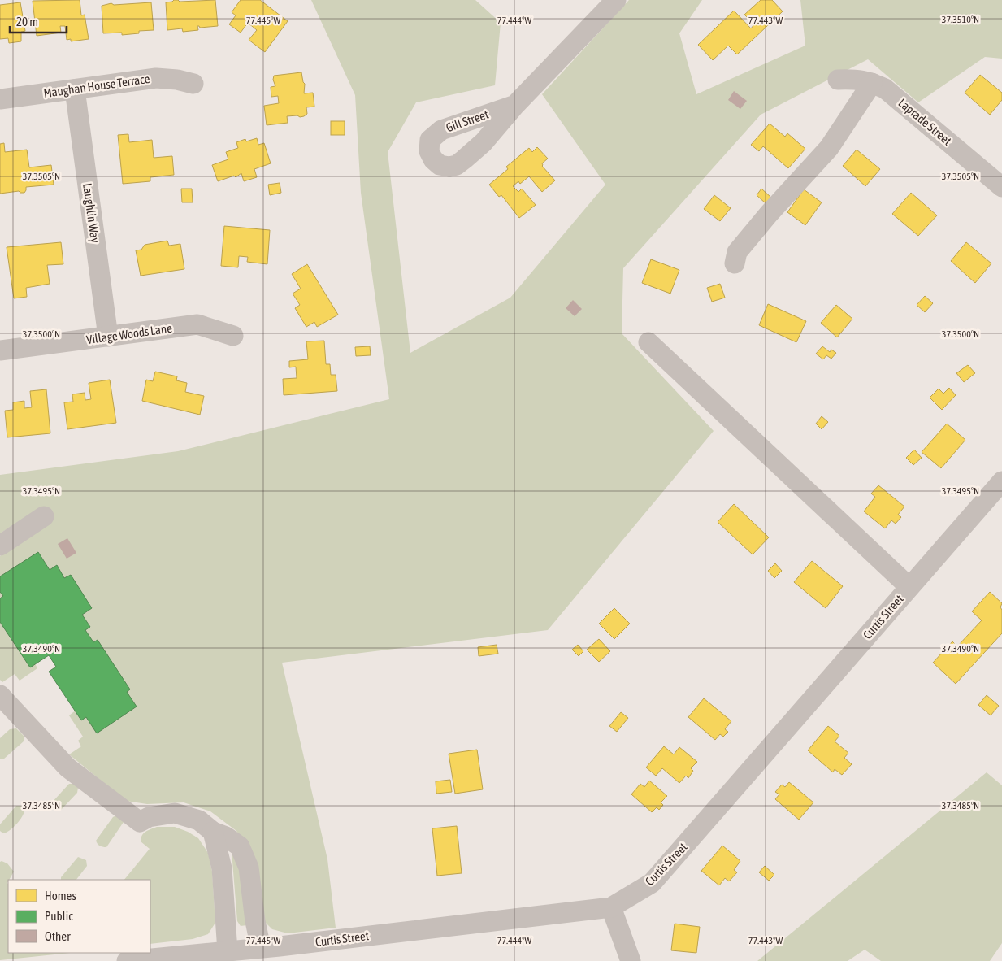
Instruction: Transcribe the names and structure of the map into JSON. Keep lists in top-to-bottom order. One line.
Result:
{"streets":{"street":["Maughan House Terrace","Laprade Street","Laughlin Way","Village Woods Lane","Curtis Street"]},"crossings":[["Maughan House Terrace","Laughlin Way"],["Laughlin Way","Village Woods Lane"]],"legend":["Homes","Public","Other"],"scale_bar":"20 m","coordinates":["37.3510°N","77.445°W","77.444°W","77.443°W","37.3505°N","37.3500°N","37.3495°N","37.3490°N","37.3485°N"]}
